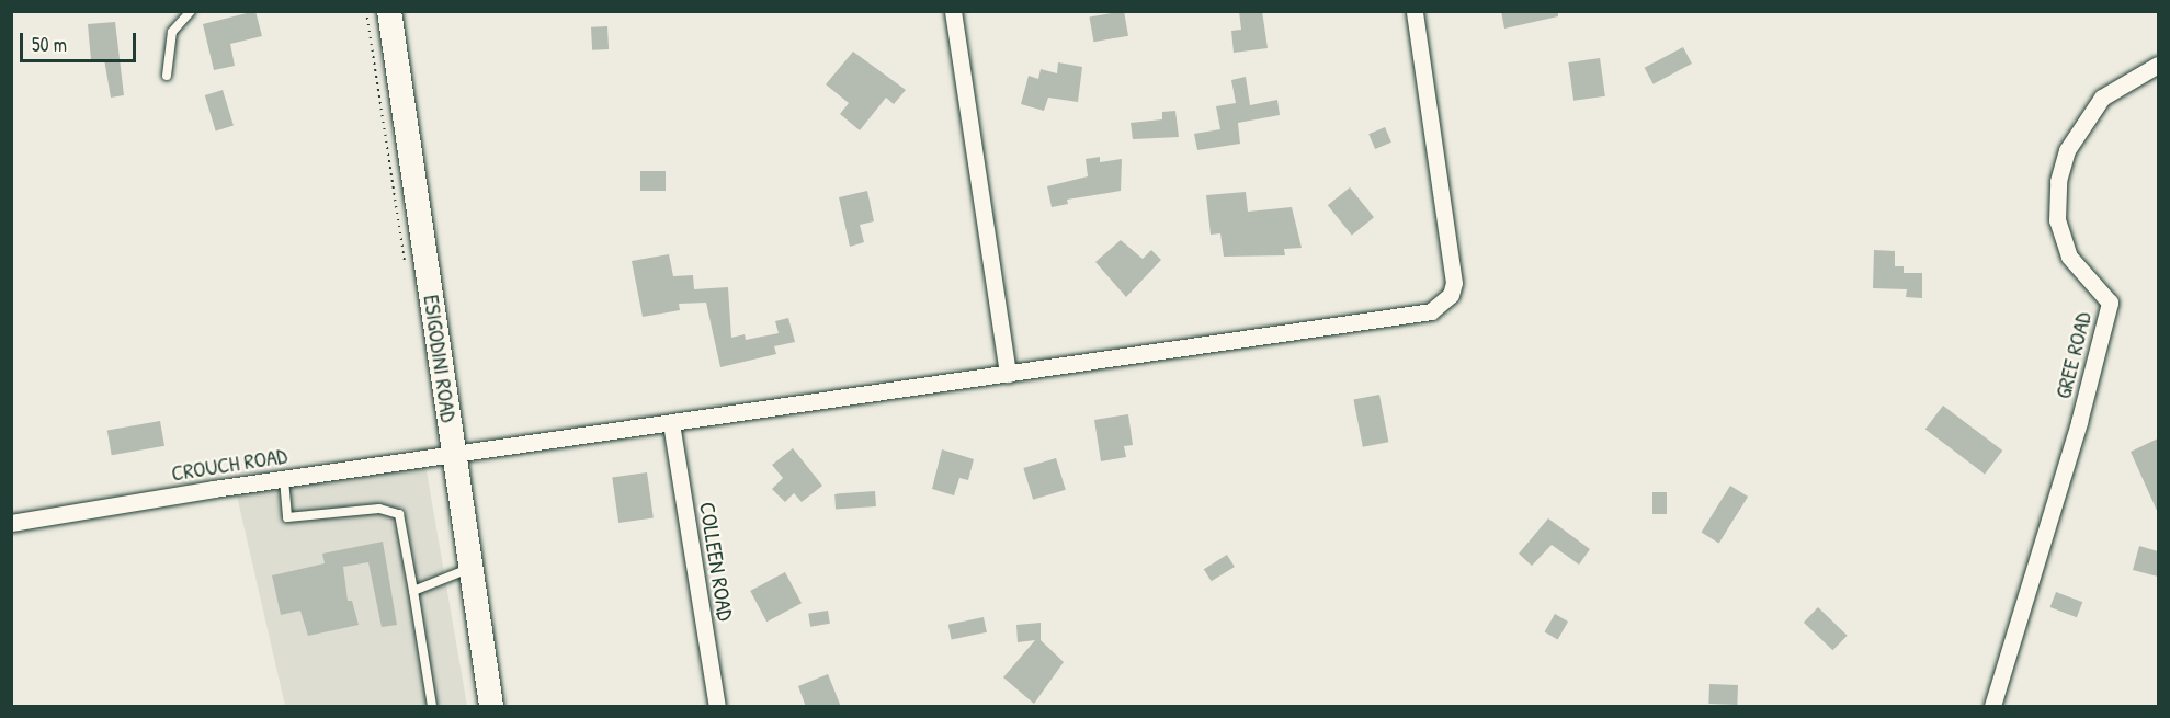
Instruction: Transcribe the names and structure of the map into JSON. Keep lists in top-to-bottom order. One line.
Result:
{"streets":{"main road":["ESIGODINI ROAD"],"street":["GREE ROAD","CROUCH ROAD","COLLEEN ROAD"]},"crossings":[["ESIGODINI ROAD","CROUCH ROAD"],["CROUCH ROAD","COLLEEN ROAD"]],"scale_bar":"50 m"}
